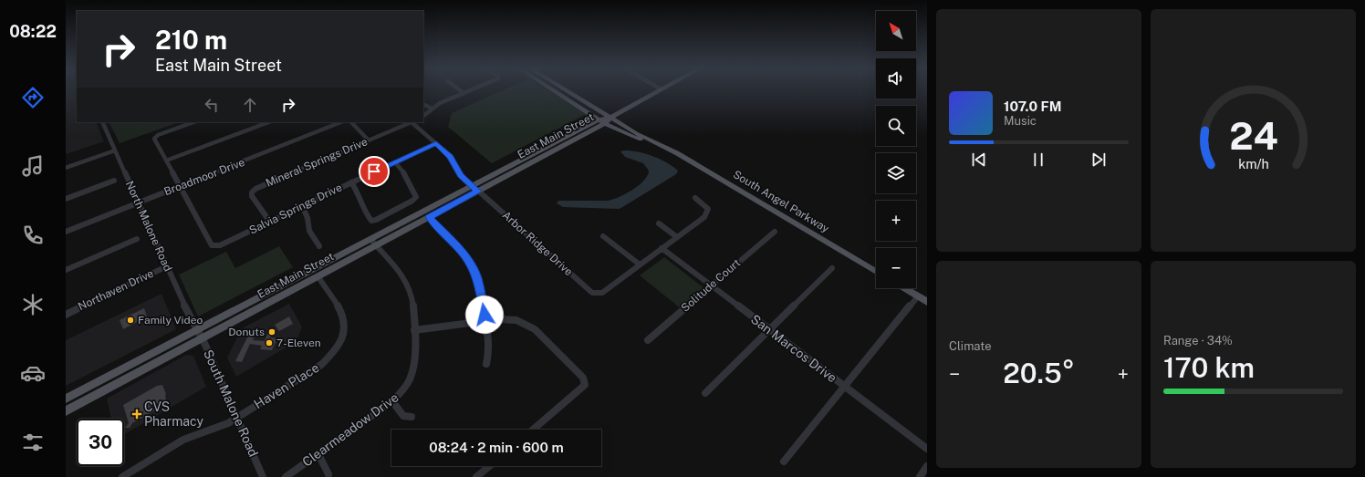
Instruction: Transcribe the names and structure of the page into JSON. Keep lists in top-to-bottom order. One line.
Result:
{"streets":{"main road":["East Main Street","South Angel Parkway"],"street":["Mineral Springs Drive","Broadmoor Drive","Salvia Springs Drive","North Malone Road","Arbor Ridge Drive","Solitude Court","Northaven Drive","San Marcos Drive","Haven Place","South Malone Road","Clearmeadow Drive"]},"crossings":[["East Main Street","North Malone Road"],["East Main Street","Arbor Ridge Drive"],["East Main Street","Haven Place"],["East Main Street","South Malone Road"],["East Main Street","Clearmeadow Drive"],["Mineral Springs Drive","Salvia Springs Drive"],["Broadmoor Drive","Salvia Springs Drive"],["Broadmoor Drive","North Malone Road"],["Salvia Springs Drive","Arbor Ridge Drive"],["North Malone Road","Northaven Drive"],["North Malone Road","South Malone Road"],["Solitude Court","San Marcos Drive"],["Haven Place","South Malone Road"]],"places":{"other":["Family Video","Donuts","7-Eleven"],"health":["CVS Pharmacy"]},"north":"top left","page":{"tabs":"08:22","map_buttons":["+","−"],"turn":["210 m","East Main Street"],"song":["107.0 FM","Music"],"tile":["Climate",["Range · 34%","170 km"]],"heat":["−","20.5°","+"],"limit":"30","trip":"08:24 · 2 min · 600 m","gauge":["24","km/h"]}}
